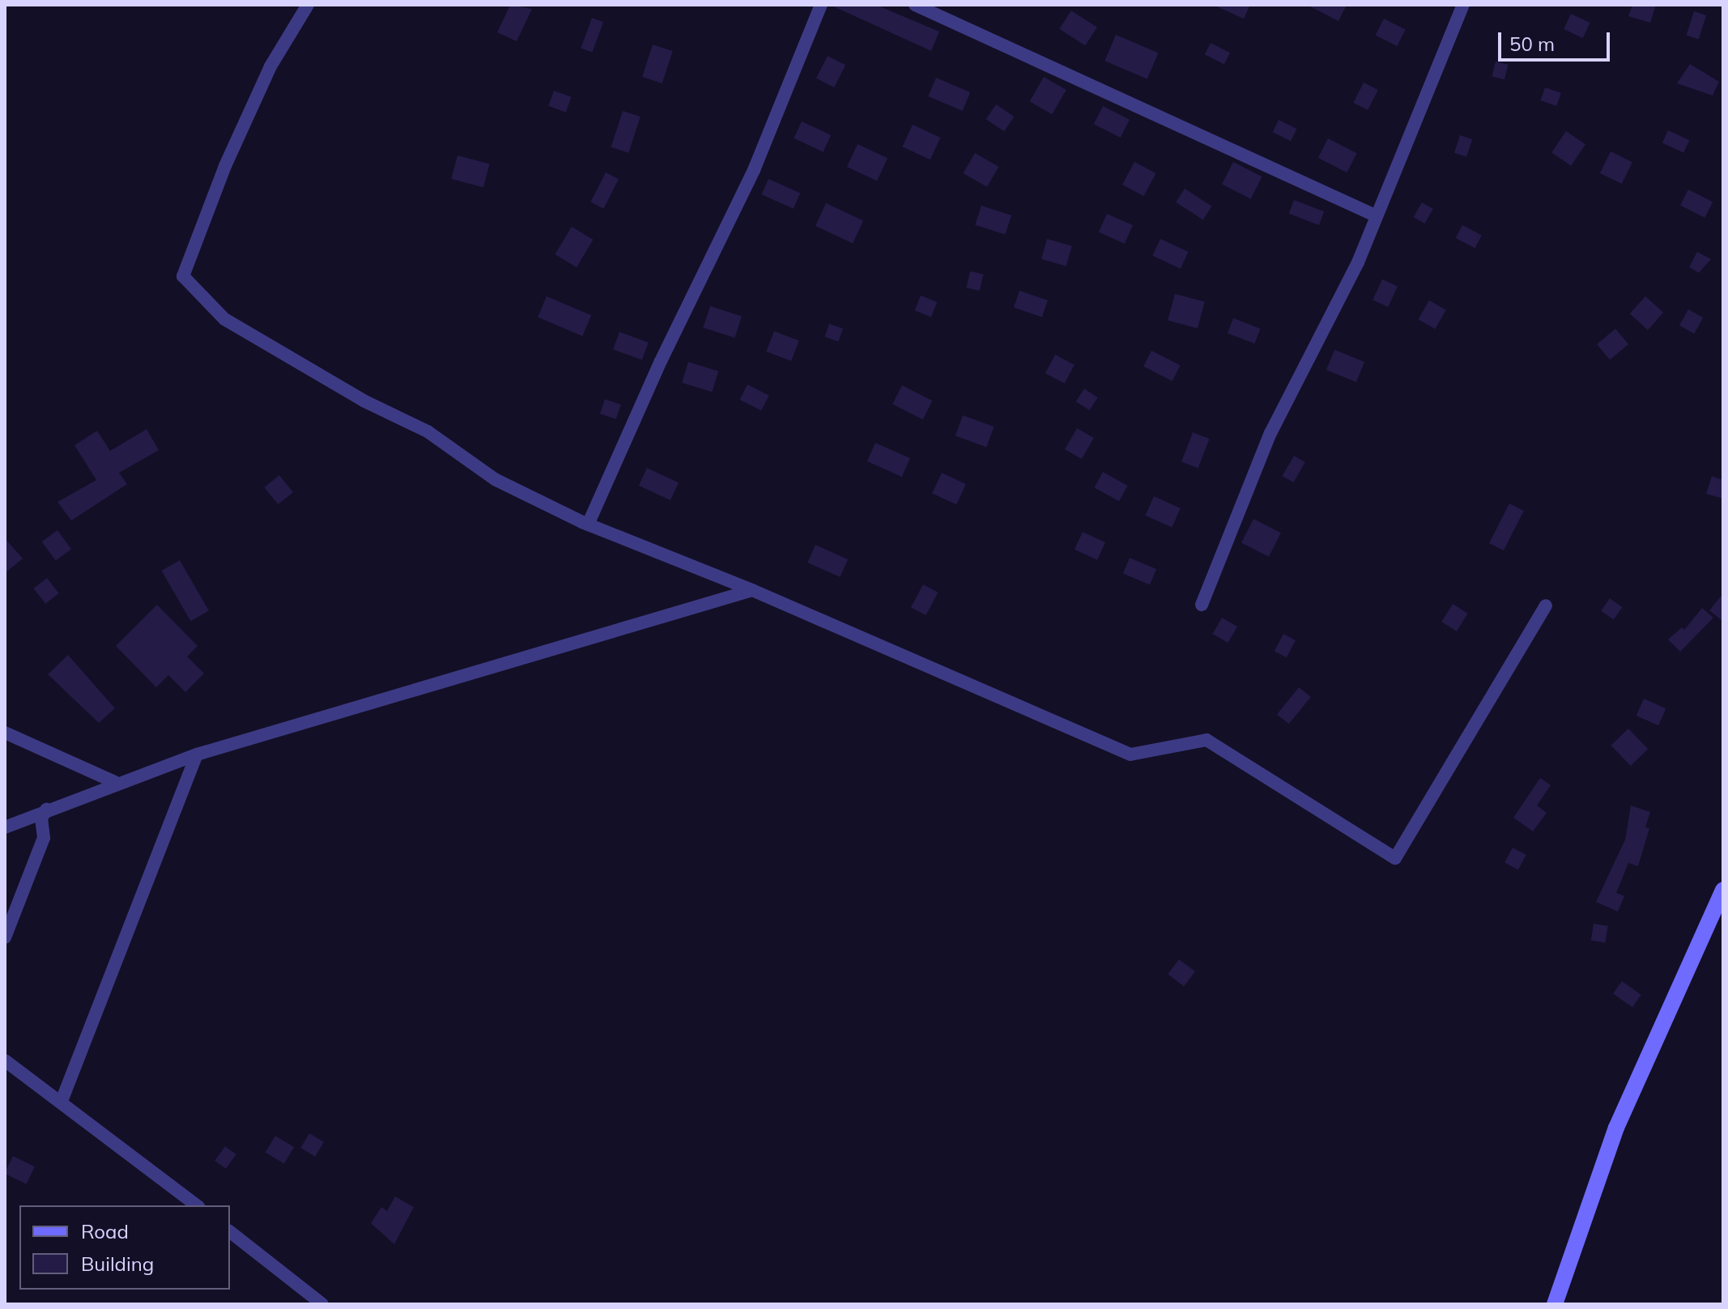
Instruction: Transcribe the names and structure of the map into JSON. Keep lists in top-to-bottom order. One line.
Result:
{"legend":["Road","Building"],"scale_bar":"50 m"}
